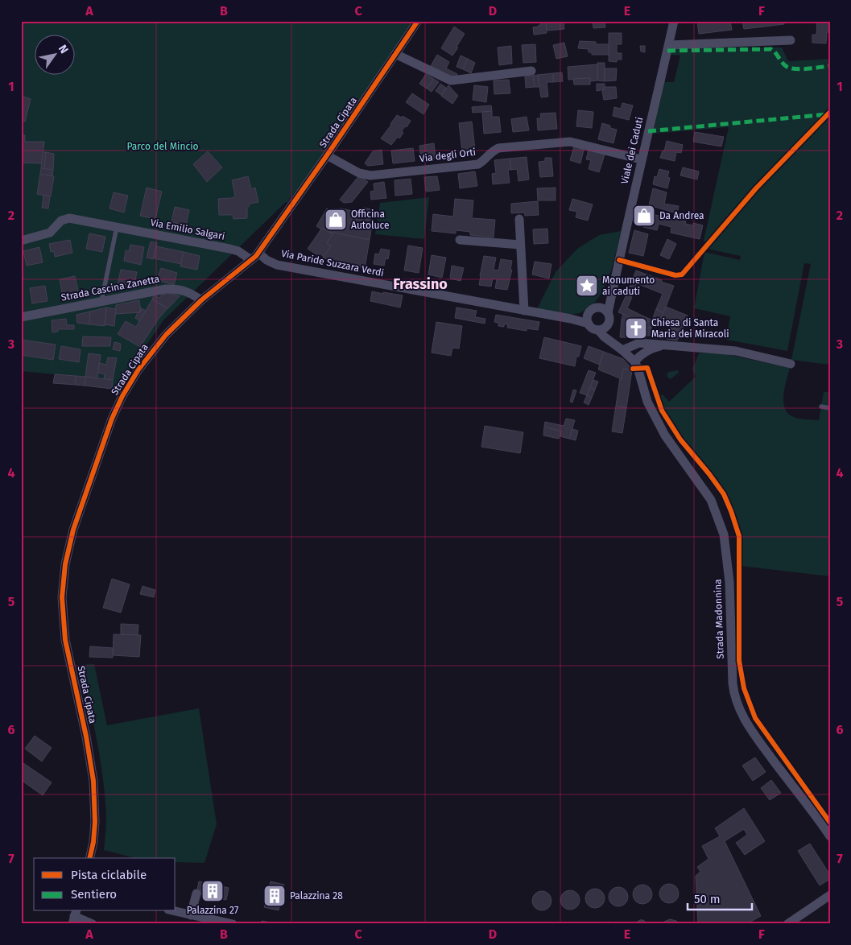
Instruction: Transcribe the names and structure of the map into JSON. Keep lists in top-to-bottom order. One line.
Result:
{"streets":{"street":["Strada Cipata","Viale dei Caduti","Via degli Orti","Via Emilio Salgari","Via Paride Suzzara Verdi","Strada Cascina Zanetta","Strada Madonnina"]},"crossings":[["Strada Cipata","Via degli Orti"],["Strada Cipata","Via Emilio Salgari"],["Strada Cipata","Via Paride Suzzara Verdi"],["Strada Cipata","Strada Cascina Zanetta"],["Viale dei Caduti","Via degli Orti"],["Viale dei Caduti","Via Paride Suzzara Verdi"]],"districts":["Frassino"],"parks":["Parco del Mincio"],"places":{"shop":["Da Andrea","Officina Autoluce"],"place":["Monumento ai caduti"],"church":["Chiesa di Santa Maria dei Miracoli"],"building":["Palazzina 27","Palazzina 28"]},"legend":["Pista ciclabile","Sentiero"],"scale_bar":"50 m","north":"top right","grid":{"columns":["A","B","C","D","E","F"],"rows":["1","2","3","4","5","6","7"]}}
